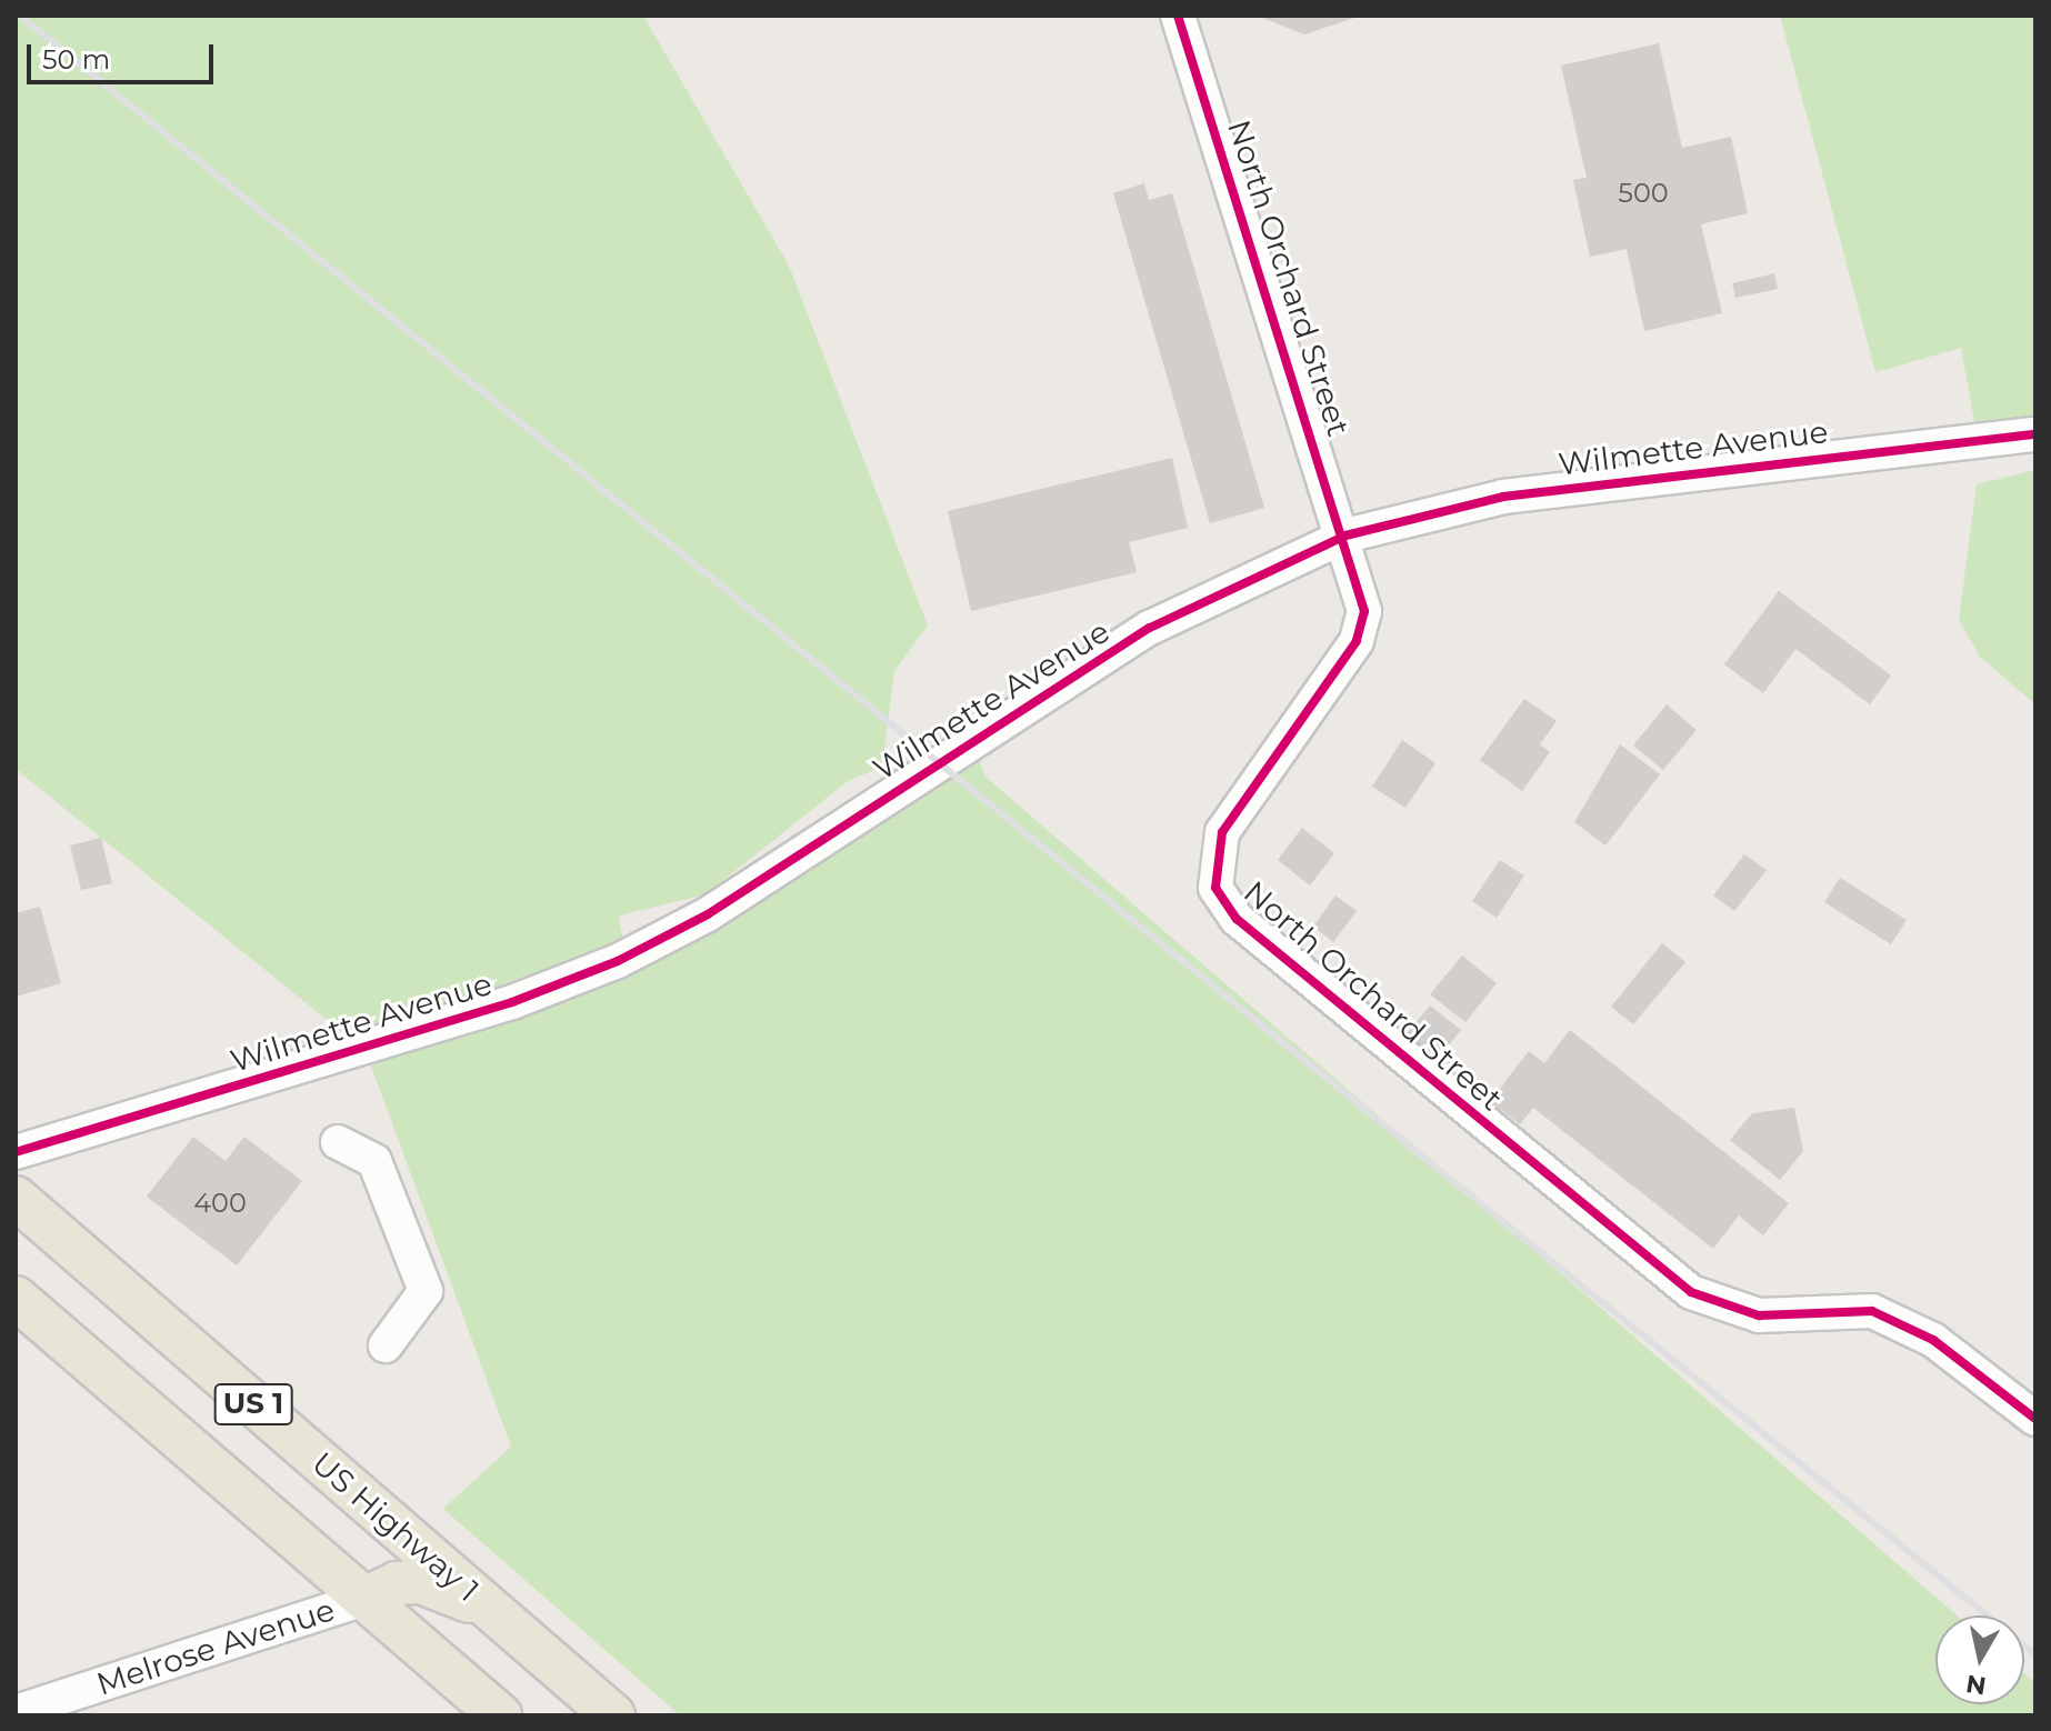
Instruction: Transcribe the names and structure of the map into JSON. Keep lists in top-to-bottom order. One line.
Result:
{"streets":{"main road":["US 1","US Highway 1"],"street":["North Orchard Street","Wilmette Avenue","Melrose Avenue"]},"crossings":[["North Orchard Street","Wilmette Avenue"],["US 1","Melrose Avenue"]],"house_numbers":["500","400"],"scale_bar":"50 m","north":"bottom"}
